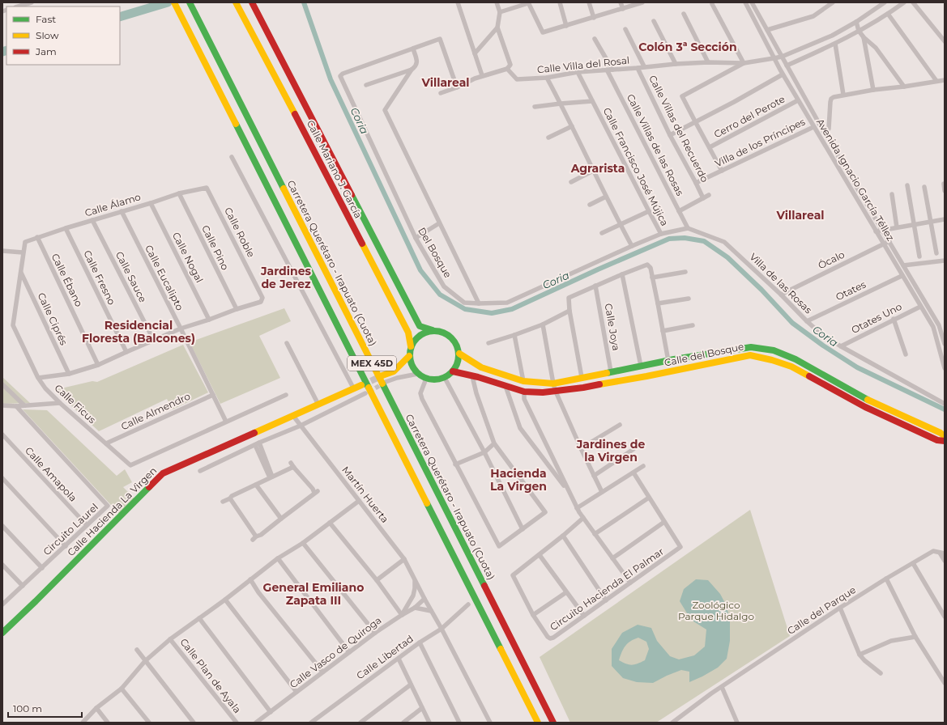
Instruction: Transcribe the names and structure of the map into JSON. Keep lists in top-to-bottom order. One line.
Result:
{"streets":{"main road":["Calle Mariano J. García","Carretera Querétaro - Irapuato (Cuota)","Calle del Bosque","MEX 45D","Calle Hacienda La Virgen"],"street":["Calle Villa del Rosal","Cerro del Perote","Calle Villas del Recuerdo","Villa de los Príncipes","Calle Villas de las Rosas","Calle Francisco José Mújica","Avenida Ignacio García Téllez","Calle Álamo","Calle Roble","Calle Pino","Del Bosque","Calle Nogal","Ócalo","Calle Sauce","Calle Fresno","Calle Eucalipto","Calle Ébano","Villa de las Rosas","Otates","Otates Uno","Calle Ciprés","Calle Joya","Calle Ficus","Calle Almendro","Calle Amapola","Martín Huerta","Circuito Laurel","Circuito Hacienda El Palmar","Calle del Parque","Calle Vasco de Quiroga","Calle Libertad","Calle Plan de Ayala"]},"crossings":[["Calle Villa del Rosal","Calle Villas del Recuerdo"],["Calle Villa del Rosal","Calle Villas de las Rosas"],["Calle Villa del Rosal","Calle Francisco José Mújica"],["Calle Villa del Rosal","Avenida Ignacio García Téllez"],["Cerro del Perote","Avenida Ignacio García Téllez"],["Calle Villas del Recuerdo","Villa de los Príncipes"],["Villa de los Príncipes","Avenida Ignacio García Téllez"],["Calle Villas de las Rosas","Del Bosque"],["Calle Villas de las Rosas","Villa de las Rosas"],["Calle Francisco José Mújica","Del Bosque"],["Calle Mariano J. García","Calle del Bosque"],["Avenida Ignacio García Téllez","Ócalo"],["Avenida Ignacio García Téllez","Otates"],["Avenida Ignacio García Téllez","Otates Uno"],["Calle Álamo","Calle Roble"],["Calle Álamo","Calle Pino"],["Calle Álamo","Calle Nogal"],["Calle Álamo","Calle Sauce"],["Calle Álamo","Calle Fresno"],["Calle Álamo","Calle Eucalipto"],["Calle Álamo","Calle Ébano"],["Calle Álamo","Calle Ficus"],["Calle Roble","Calle Pino"],["Del Bosque","Villa de las Rosas"],["Ócalo","Villa de las Rosas"],["Calle Eucalipto","Calle Ficus"],["Calle Eucalipto","Calle Almendro"],["Villa de las Rosas","Otates"],["Villa de las Rosas","Otates Uno"],["Calle Ciprés","Calle Ficus"],["Calle Joya","Calle del Bosque"],["Calle Ficus","Calle Almendro"],["Calle Amapola","Circuito Laurel"],["Martín Huerta","Calle Hacienda La Virgen"],["Martín Huerta","Calle Vasco de Quiroga"]],"districts":["Colón 3ª Sección","Villareal","Agrarista","Villareal","Jardines de Jerez","Residencial Floresta (Balcones)","Jardines de la Virgen","Hacienda La Virgen","General Emiliano Zapata III"],"water":["Coria"],"parks":["Zoológico Parque Hidalgo"],"legend":["Fast","Slow","Jam"],"scale_bar":"100 m"}
